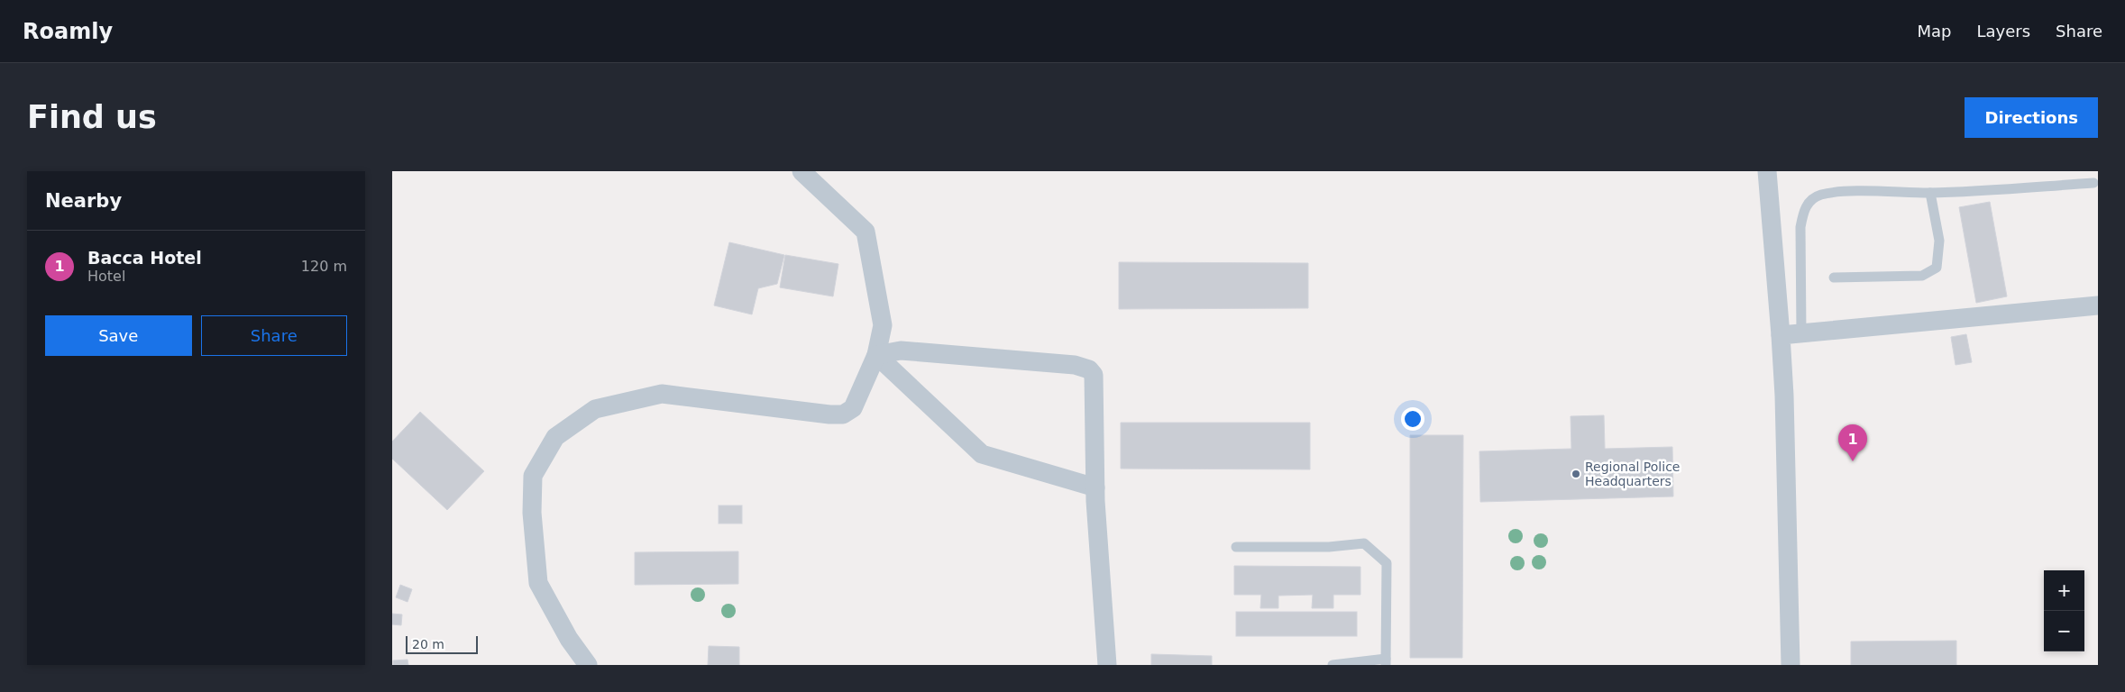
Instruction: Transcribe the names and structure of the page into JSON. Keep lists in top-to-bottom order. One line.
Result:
{"places":["Regional Police Headquarters"],"scale_bar":"20 m","page":{"header":"Roamly","nav":["Map","Layers","Share"],"buttons":["Directions",["Save","Share"]],"title":"Find us","heading":"Nearby","list":[{"mark":"1","name":"Bacca Hotel","note":"Hotel","value":"120 m"}],"pins":"1","map_buttons":["+","−"],"scale":"20 m"}}
